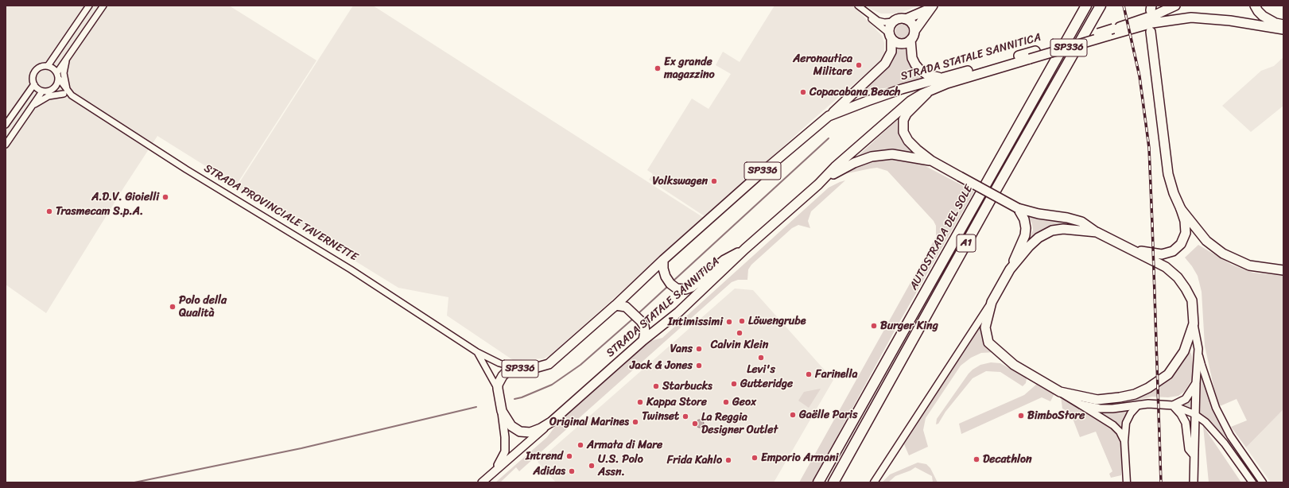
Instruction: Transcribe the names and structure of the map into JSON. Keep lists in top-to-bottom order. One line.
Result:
{"streets":{"highway":["AUTOSTRADA DEL SOLE","A1"],"main road":["SP336","STRADA STATALE SANNITICA"],"street":["STRADA PROVINCIALE TAVERNETTE"]},"crossings":[["STRADA STATALE SANNITICA","STRADA PROVINCIALE TAVERNETTE"]],"places":["Aeronautica Militare","Ex grande magazzino","Copacabana Beach","Volkswagen","A.D.V. Gioielli","Trasmecam S.p.A.","Polo della Qualità","Löwengrube","Intimissimi","Burger King","Calvin Klein","Vans","Levi's","Jack & Jones","Farinella","Gutteridge","Starbucks","Kappa Store","Geox","Gaëlle Paris","BimboStore","Twinset","Original Marines","La Reggia Designer Outlet","Armata di Mare","Intrend","Emporio Armani","Decathlon","Frida Kahlo","U.S. Polo Assn.","Adidas"]}
